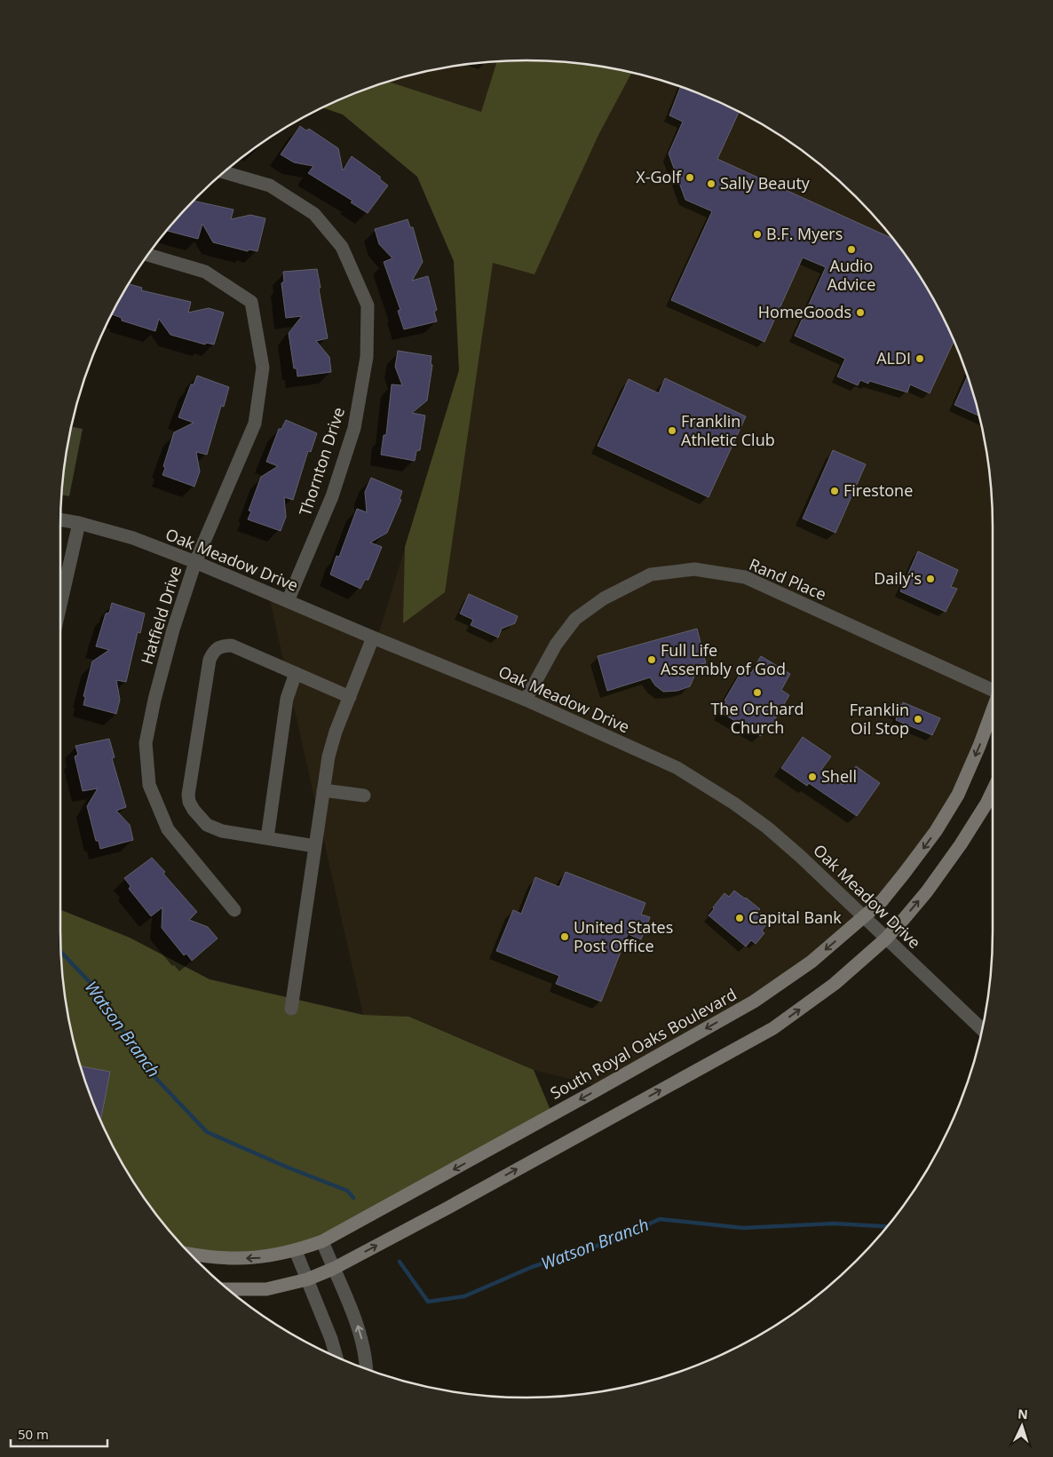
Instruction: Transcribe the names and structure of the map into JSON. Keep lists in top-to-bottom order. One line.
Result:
{"streets":{"main road":["South Royal Oaks Boulevard"],"street":["Thornton Drive","Oak Meadow Drive","Rand Place","Hatfield Drive"]},"crossings":[["Thornton Drive","Oak Meadow Drive"],["Oak Meadow Drive","Rand Place"],["Oak Meadow Drive","Hatfield Drive"],["Oak Meadow Drive","South Royal Oaks Boulevard"]],"water":["Watson Branch"],"places":["X-Golf","Sally Beauty","B.F. Myers","Audio Advice","HomeGoods","ALDI","Franklin Athletic Club","Firestone","Daily's","Full Life Assembly of God","The Orchard Church","Franklin Oil Stop","Shell","Capital Bank","United States Post Office"],"scale_bar":"50 m","north":"top"}
